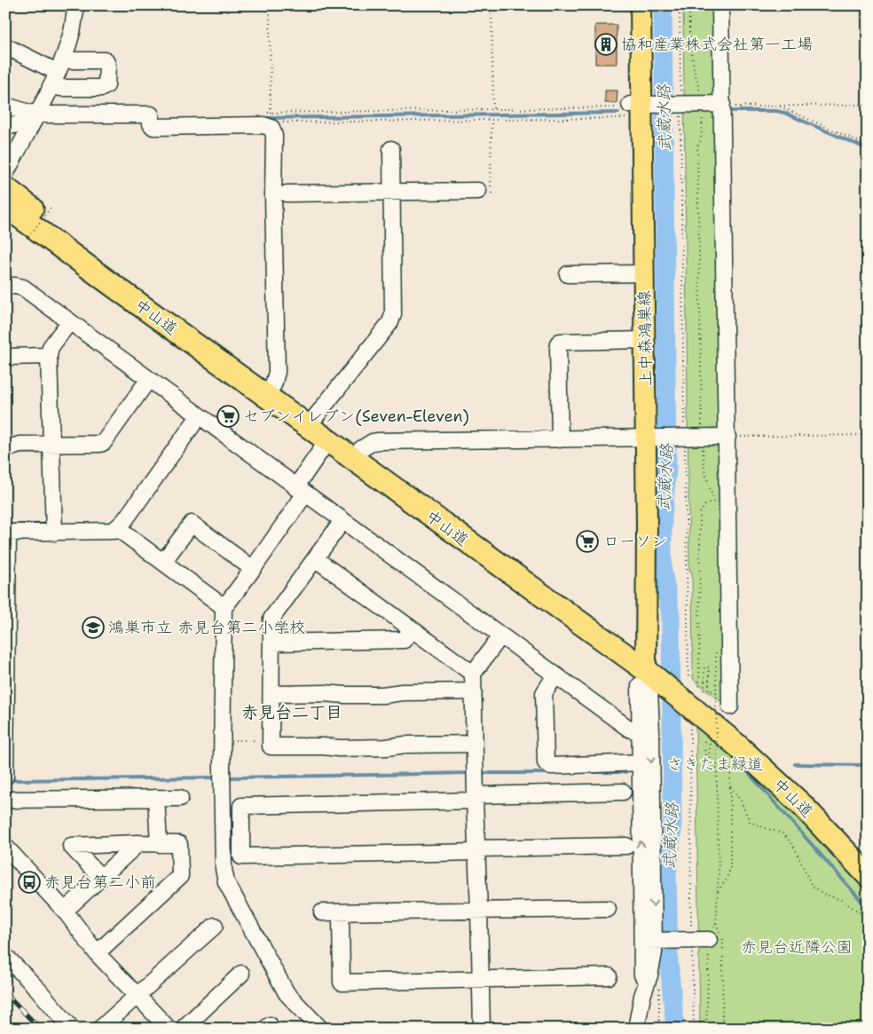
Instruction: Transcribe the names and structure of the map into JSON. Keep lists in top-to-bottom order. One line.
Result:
{"streets":{"highway":["中山道"],"main road":["上中森鴻巣線"]},"crossings":[["中山道","上中森鴻巣線"]],"districts":["赤見台二丁目"],"water":["武蔵水路"],"parks":["さきたま緑道","赤見台近隣公園"],"places":{"building":["協和産業株式会社第一工場"],"supermarket":["セブンイレブン(Seven-Eleven)","ローソン"],"school or university":["鴻巣市立 赤見台第二小学校"],"bus stop":["赤見台第二小前"]}}
